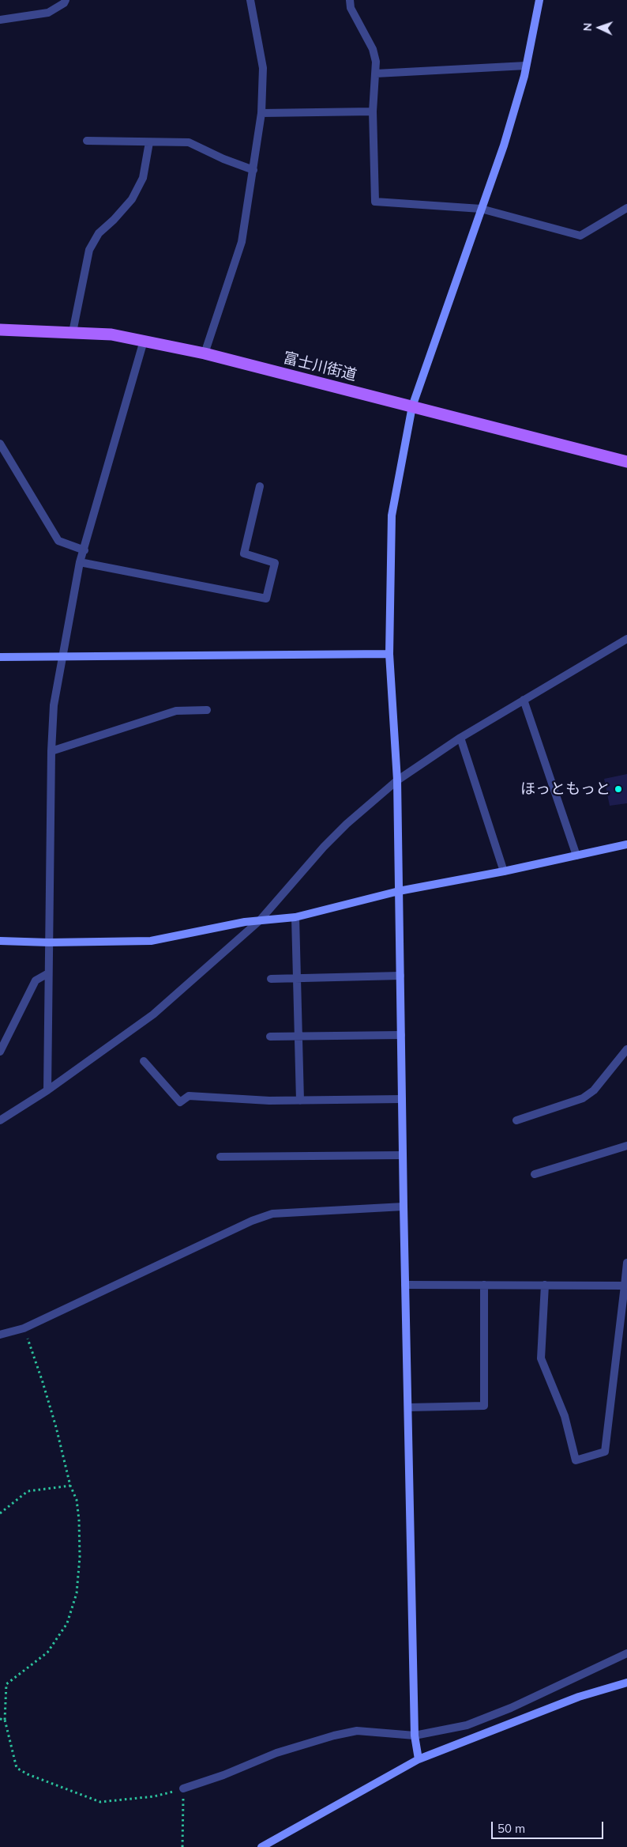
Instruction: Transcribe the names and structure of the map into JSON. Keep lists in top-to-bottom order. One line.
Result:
{"streets":{"main road":["富士川街道"]},"places":["ほっともっと"],"scale_bar":"50 m","north":"left"}
